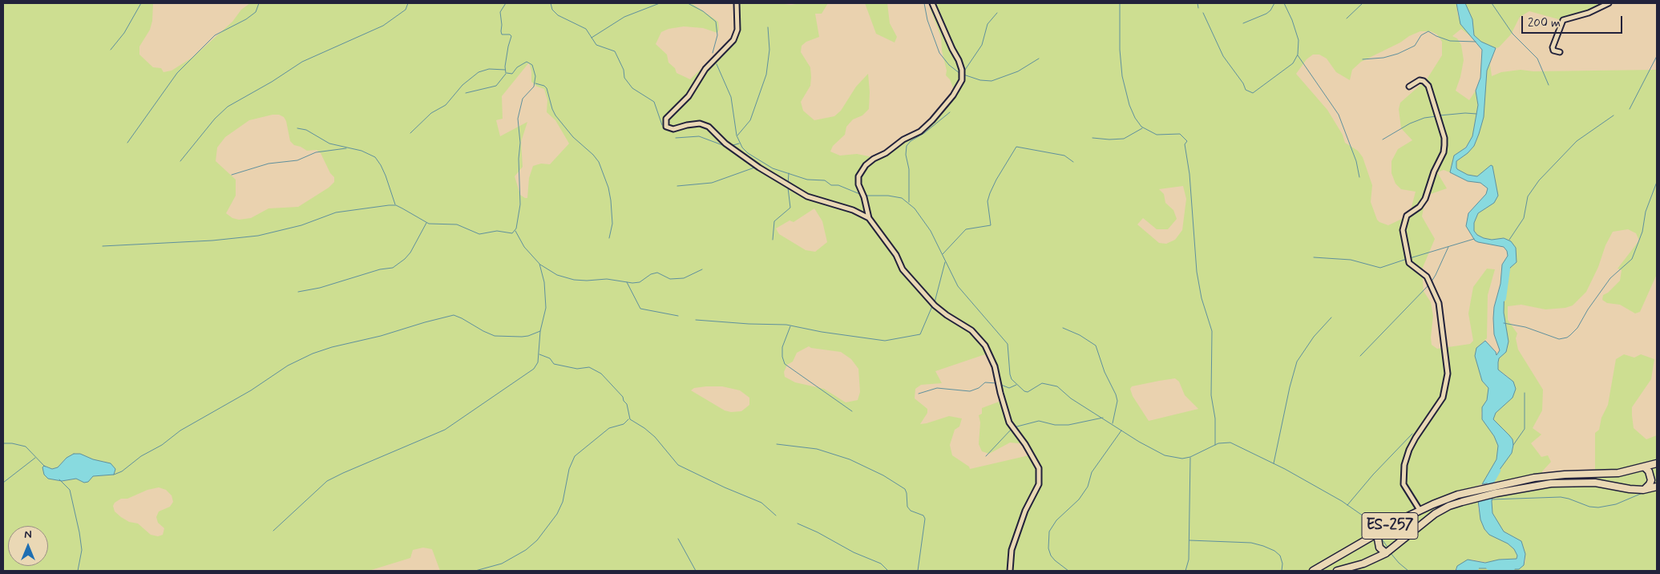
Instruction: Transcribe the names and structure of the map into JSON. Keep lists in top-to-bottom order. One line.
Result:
{"streets":{"main road":["ES-257"]},"scale_bar":"200 m","north":"top"}
